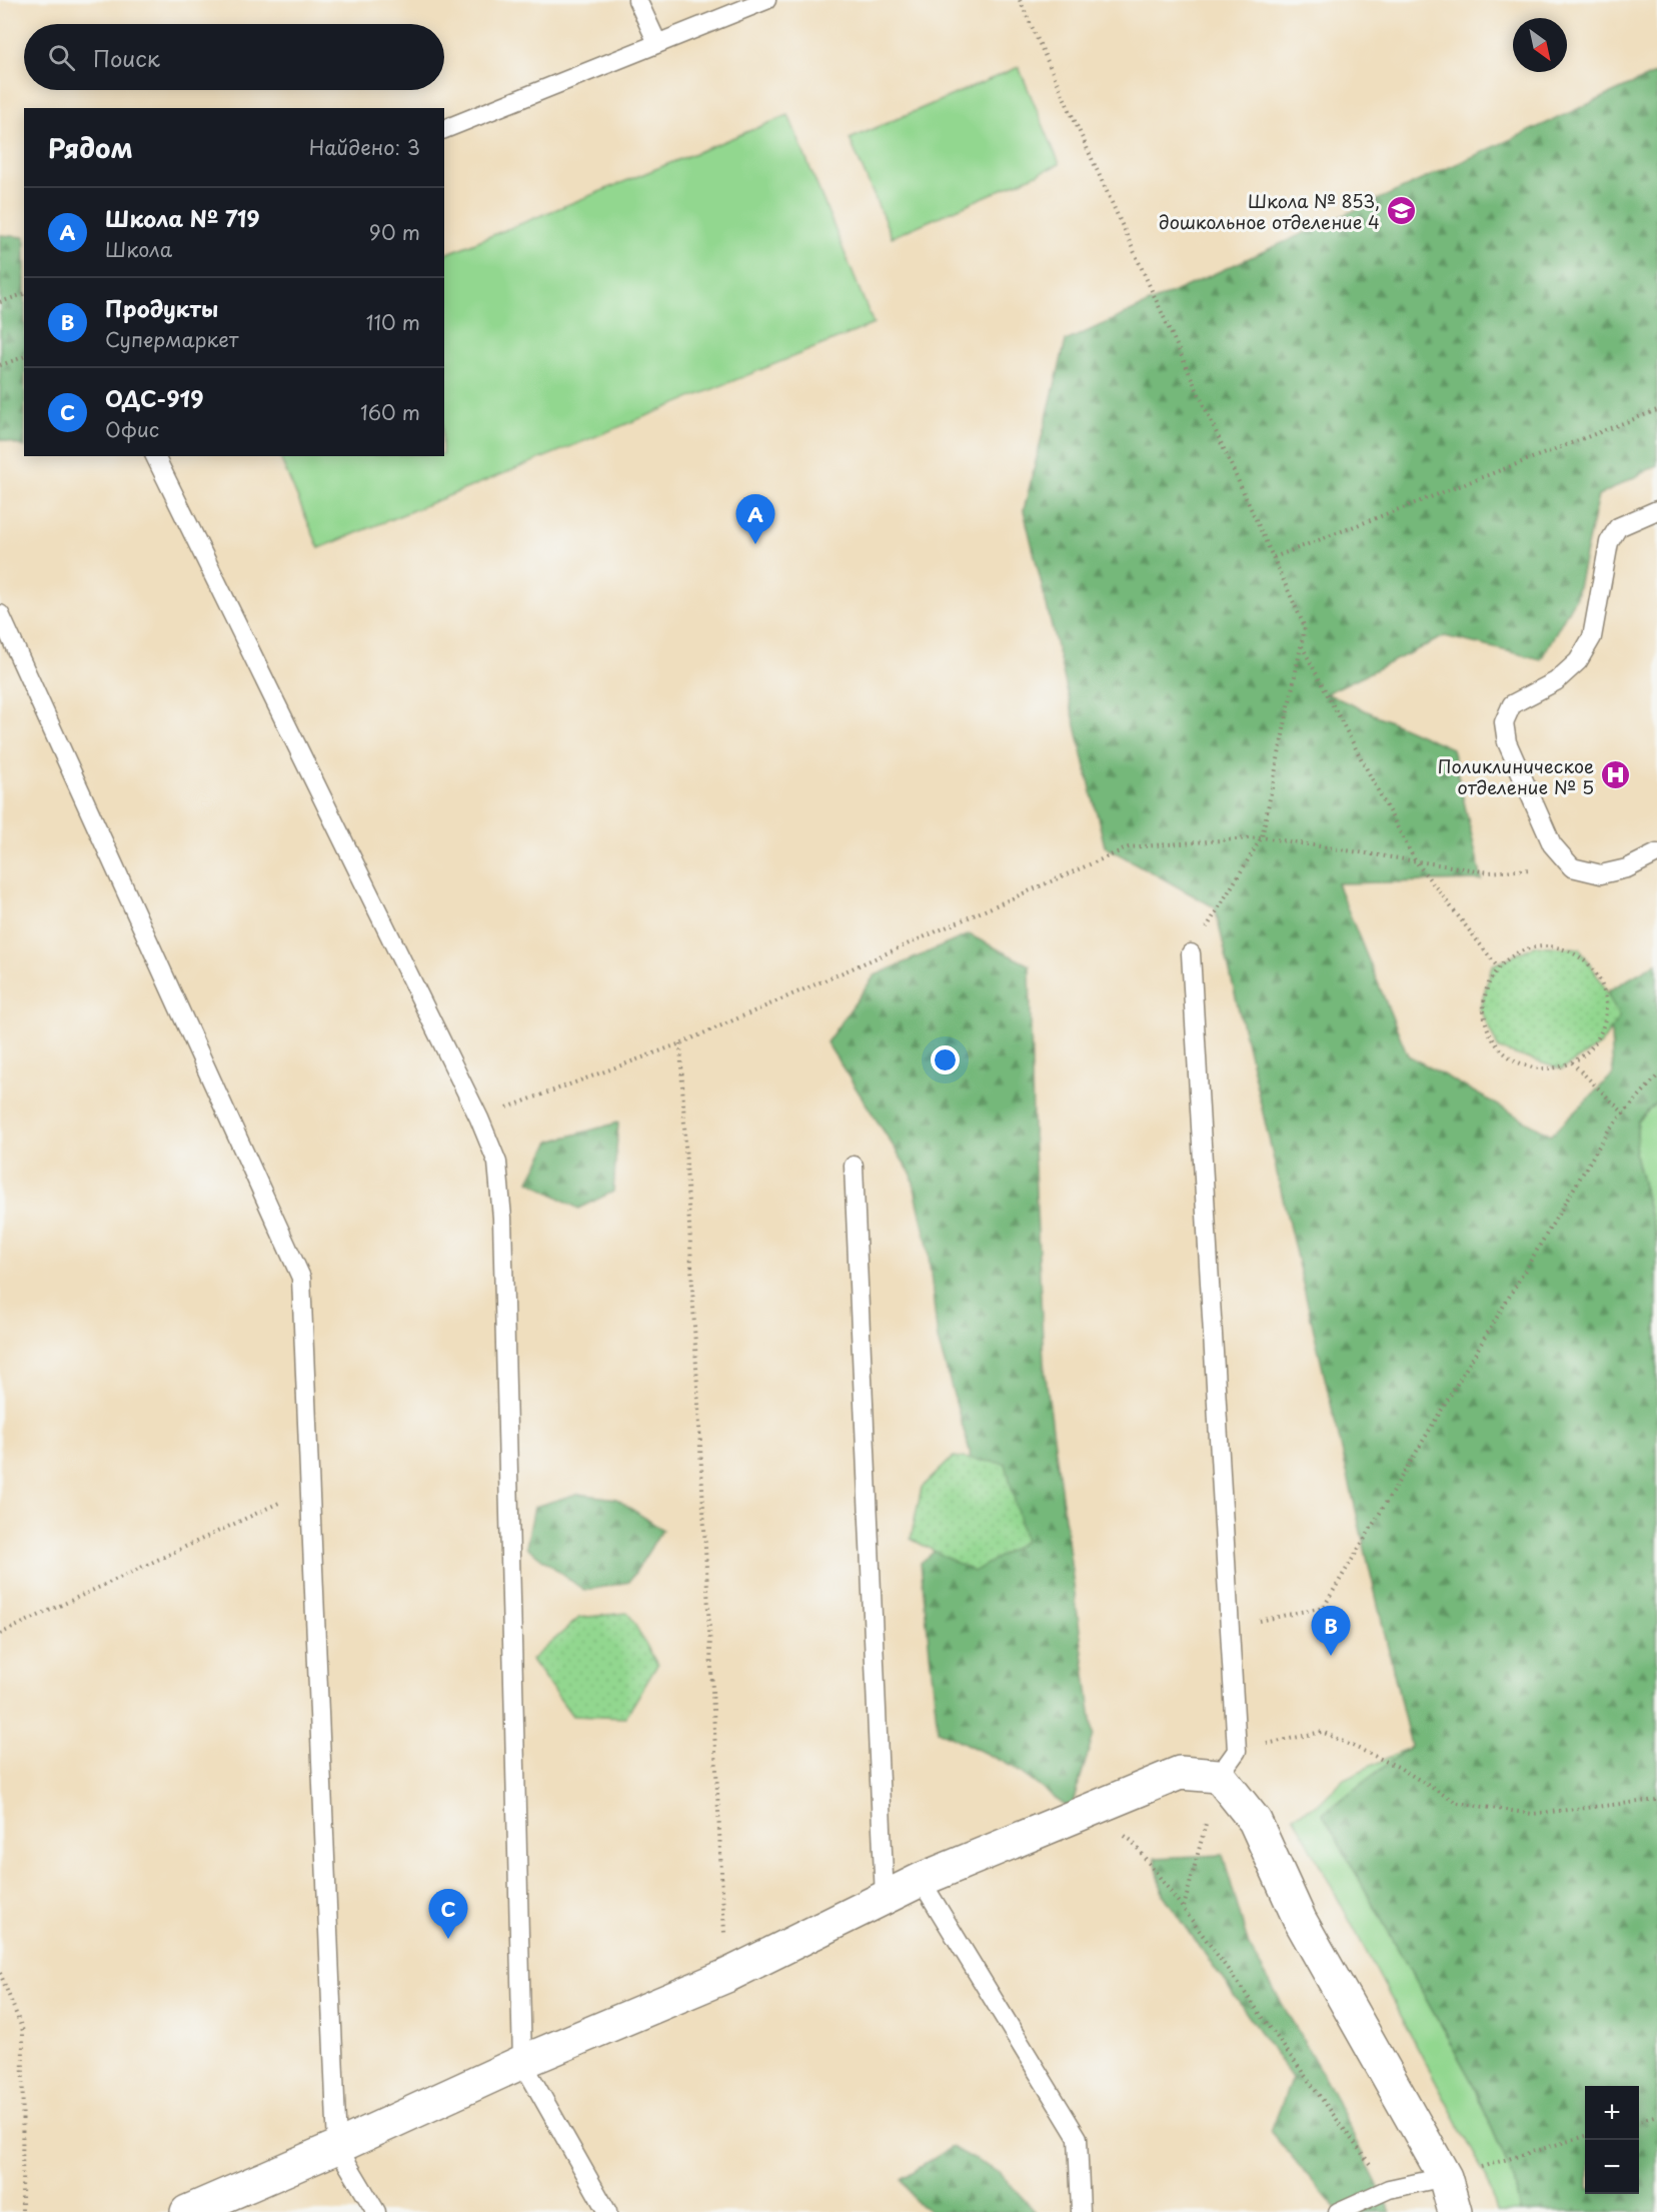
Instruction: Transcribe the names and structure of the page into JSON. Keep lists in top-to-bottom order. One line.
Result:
{"places":{"school or university":["Школа № 853, дошкольное отделение 4"],"hospital":["Поликлиническое отделение № 5"]},"north":"bottom right","page":{"search":"Поиск","heading":["Рядом","Найдено: 3"],"list":[{"mark":"A","name":"Школа № 719","note":"Школа","value":"90 m"},{"mark":"B","name":"Продукты","note":"Супермаркет","value":"110 m"},{"mark":"C","name":"ОДС-919","note":"Офис","value":"160 m"}],"pins":["A","B","C"],"map_buttons":["+","−"]}}
